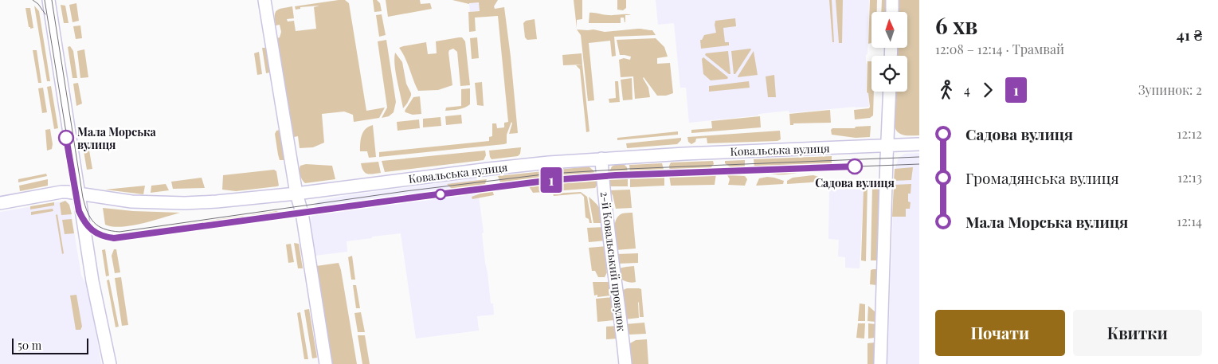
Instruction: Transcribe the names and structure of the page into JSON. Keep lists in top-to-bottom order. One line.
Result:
{"streets":{"street":["Ковальська вулиця","2-й Ковальський провулок"]},"crossings":[["Ковальська вулиця","2-й Ковальський провулок"]],"places":["Мала Морська вулиця","Садова вулиця"],"lines":["tram line 1"],"scale_bar":"50 m","north":"top","page":{"on_map":"1","heading":["6 хв","12:08 – 12:14 · Трамвай","41 ₴"],"legs":["4","1","Зупинок: 2"],"list":[{"name":"Садова вулиця","value":"12:12"},{"name":"Громадянська вулиця","value":"12:13"},{"name":"Мала Морська вулиця","value":"12:14"}],"buttons":["Почати","Квитки"],"scale":"50 m"}}
